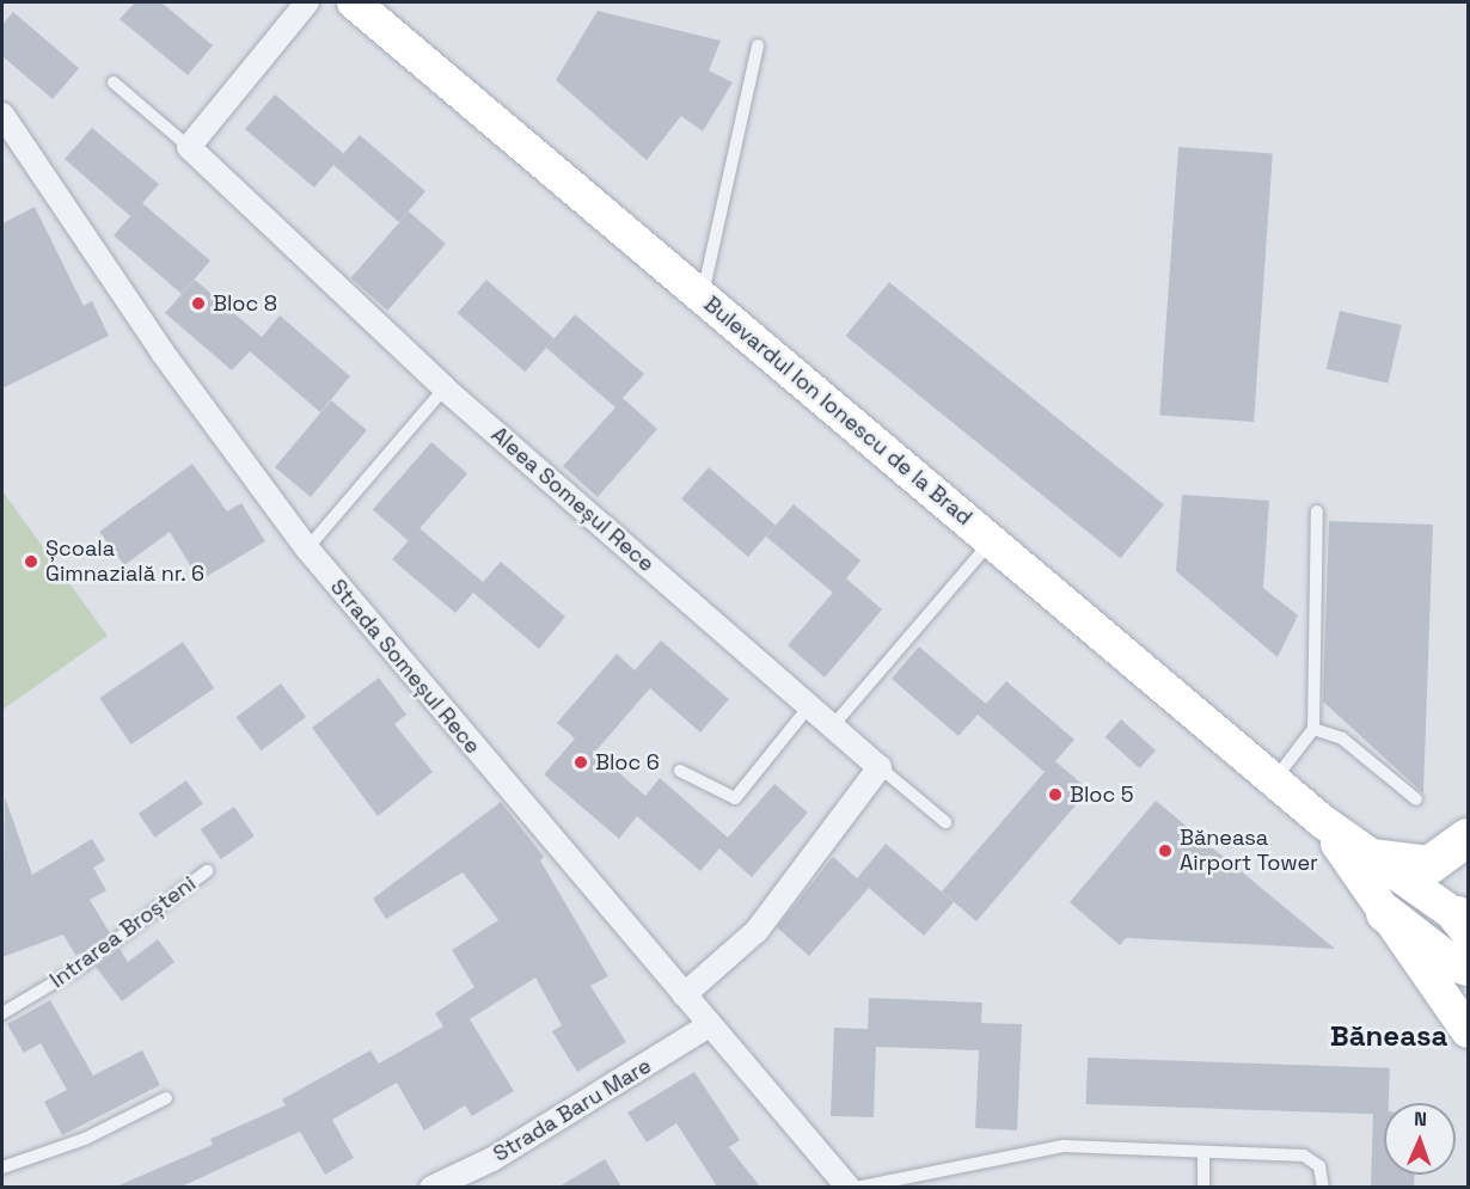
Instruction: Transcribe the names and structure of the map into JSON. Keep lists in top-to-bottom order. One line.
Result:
{"streets":{"main road":["Bulevardul Ion Ionescu de la Brad"],"street":["Aleea Someșul Rece","Strada Someșul Rece","Strada Baru Mare"],"lane":["Intrarea Broșteni"]},"crossings":[["Strada Someșul Rece","Strada Baru Mare"]],"districts":["Băneasa"],"places":["Bloc 8","Școala Gimnazială nr. 6","Bloc 6","Bloc 5","Băneasa Airport Tower"],"north":"top"}
